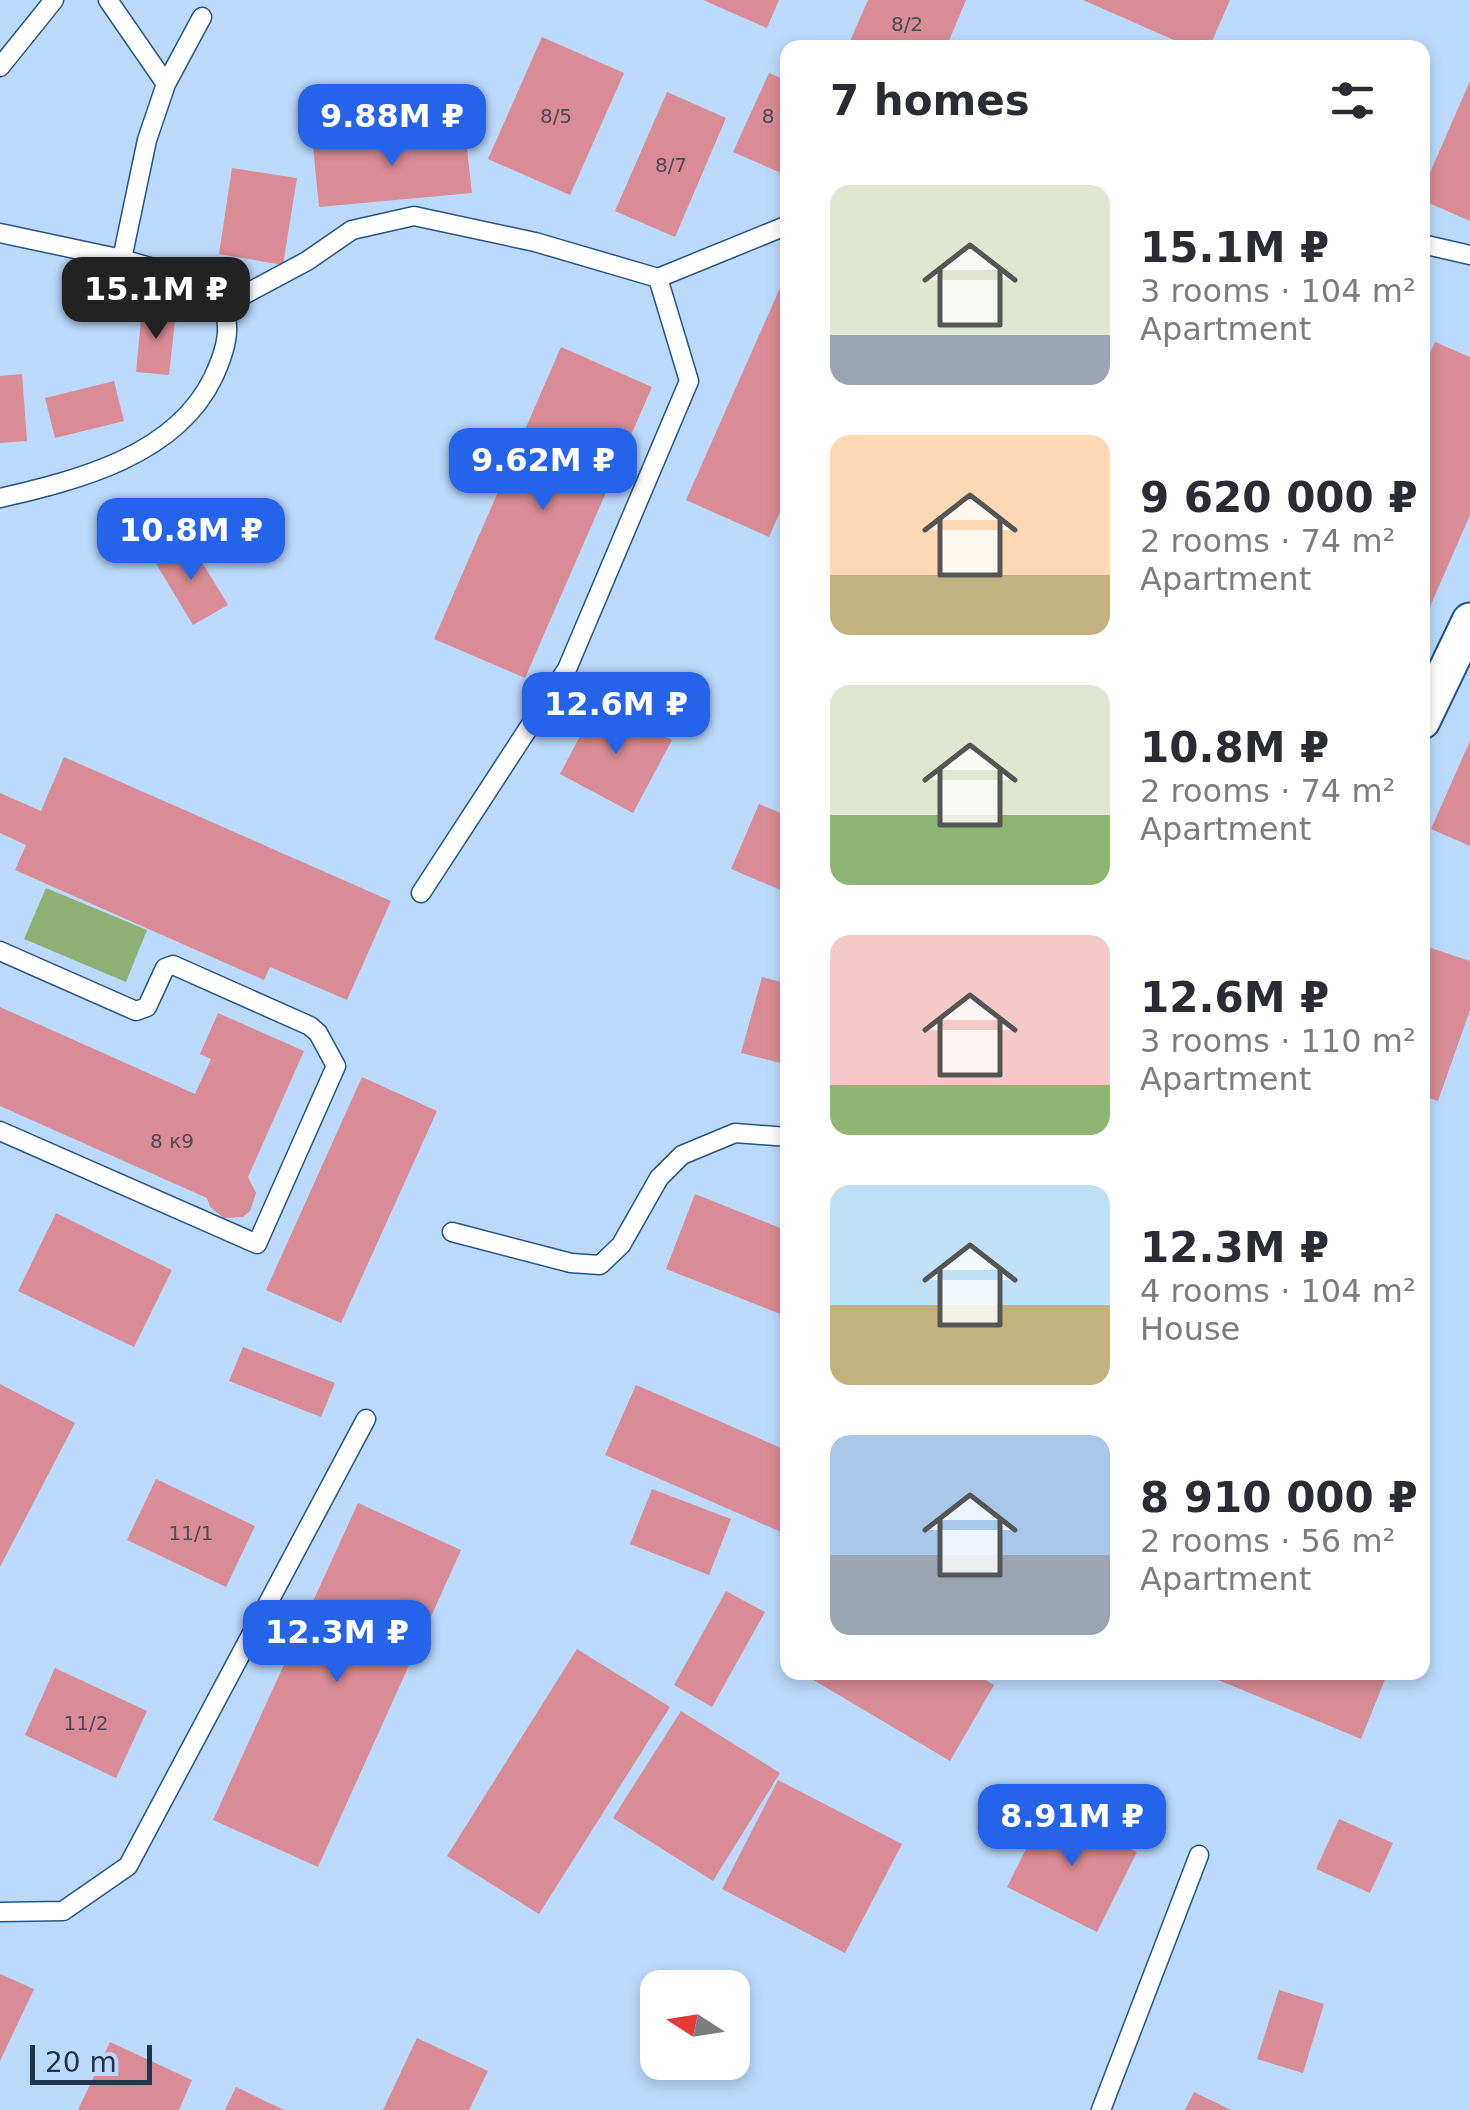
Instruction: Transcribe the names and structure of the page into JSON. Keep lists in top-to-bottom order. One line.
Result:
{"house_numbers":["8/2","8/5","8","8/7","8 к9","11/1","11/2"],"scale_bar":"20 m","north":"left","page":{"heading":"7 homes","price":["9.88M ₽","15.1M ₽","9.62M ₽","10.8M ₽","12.6M ₽","12.3M ₽","8.91M ₽"],"list":[{"name":"15.1M ₽","note":"3 rooms · 104 m² · Apartment"},{"name":"9 620 000 ₽","note":"2 rooms · 74 m² · Apartment"},{"name":"10.8M ₽","note":"2 rooms · 74 m² · Apartment"},{"name":"12.6M ₽","note":"3 rooms · 110 m² · Apartment"},{"name":"12.3M ₽","note":"4 rooms · 104 m² · House"},{"name":"8 910 000 ₽","note":"2 rooms · 56 m² · Apartment"}],"scale":"20 m"}}
